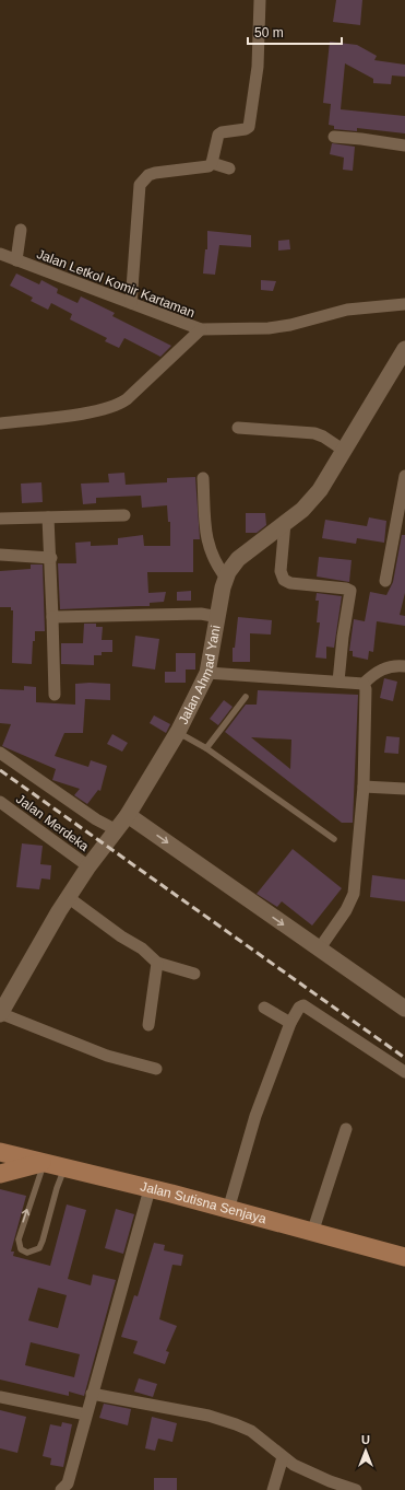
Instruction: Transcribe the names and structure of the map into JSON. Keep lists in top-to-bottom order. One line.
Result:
{"streets":{"main road":["Jalan Sutisna Senjaya"],"street":["Jalan Letkol Komir Kartaman","Jalan Ahmad Yani","Jalan Merdeka"]},"crossings":[["Jalan Ahmad Yani","Jalan Merdeka"]],"scale_bar":"50 m","north":"top"}
